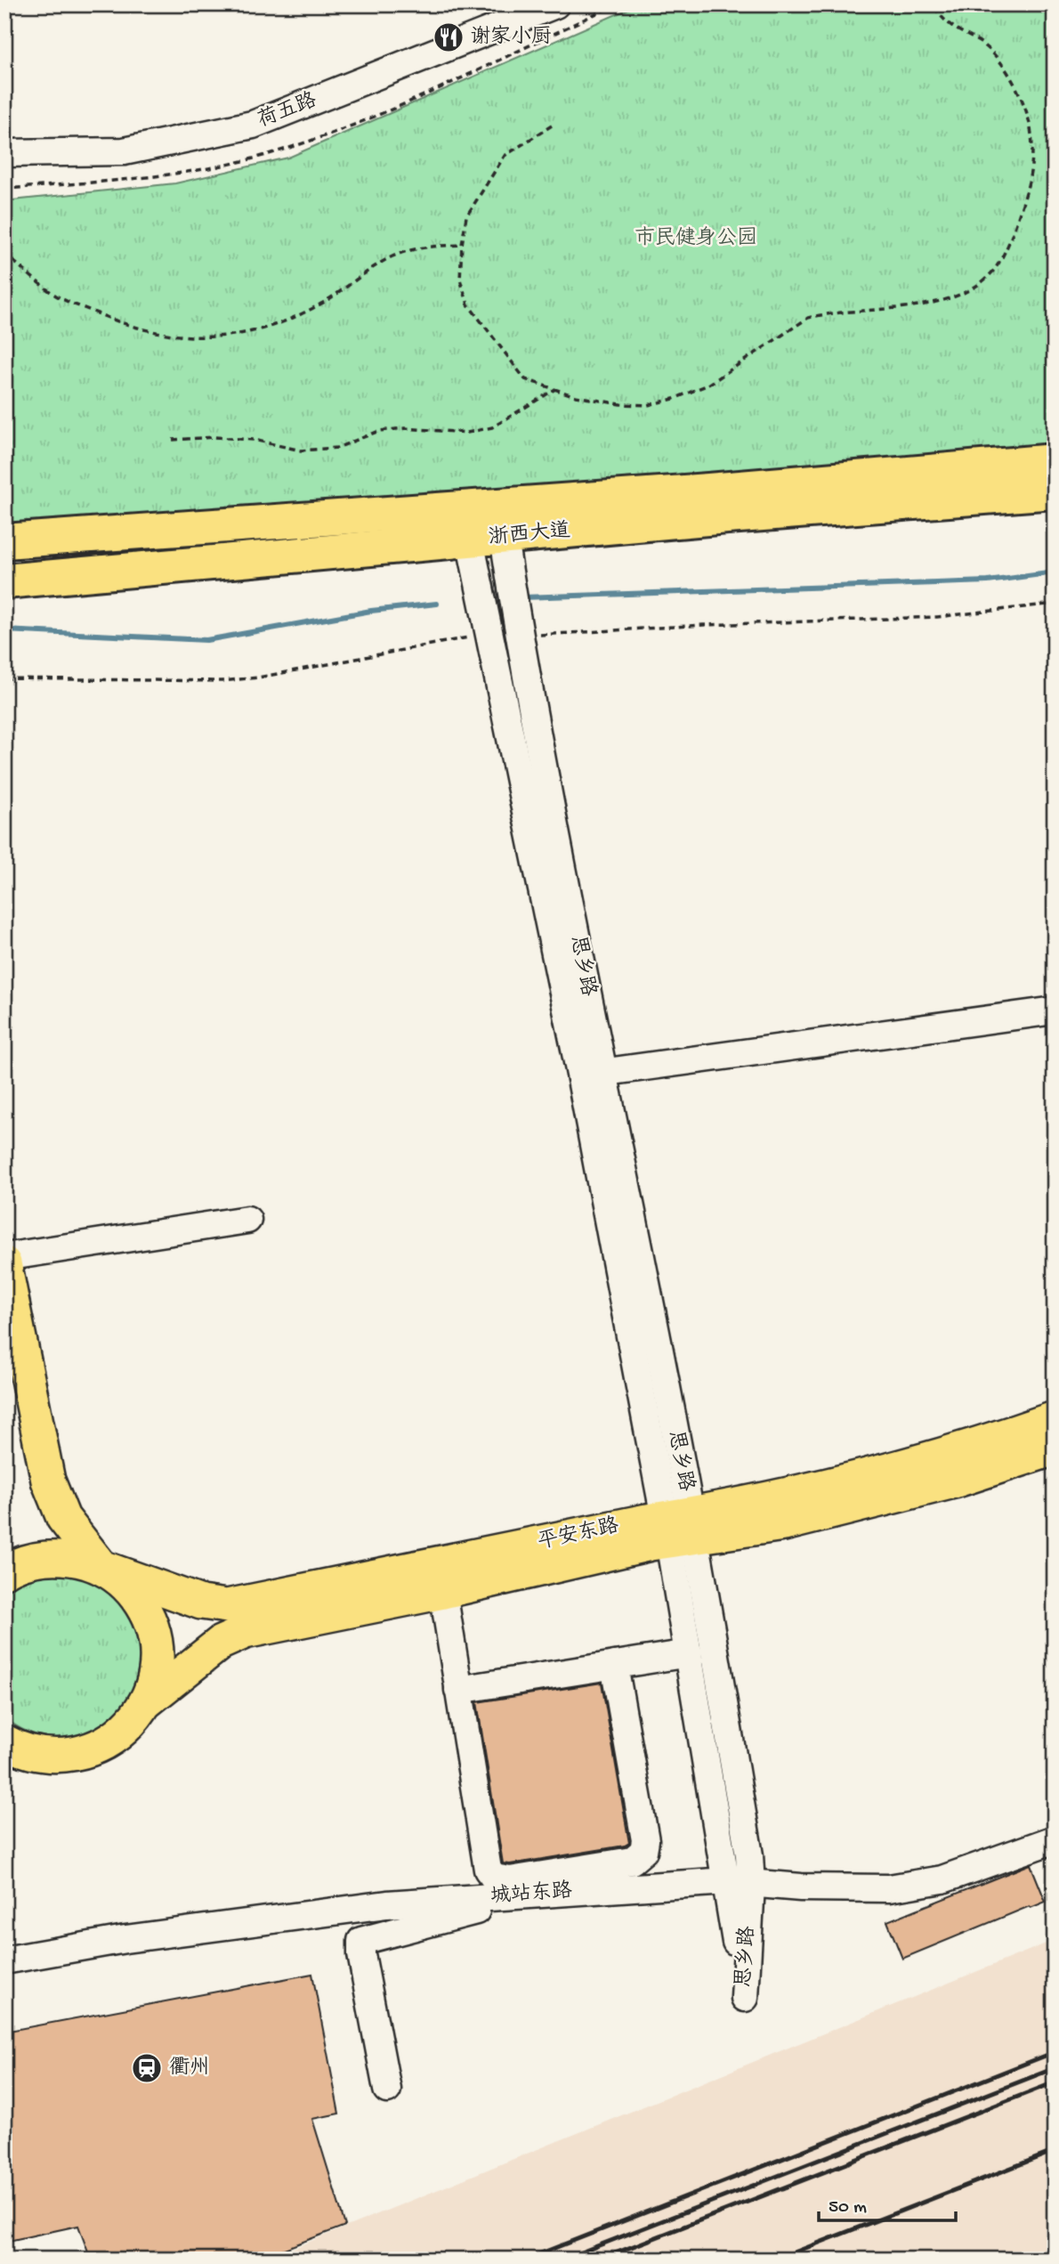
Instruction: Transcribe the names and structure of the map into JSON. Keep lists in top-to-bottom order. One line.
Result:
{"streets":{"highway":["浙西大道"],"main road":["平安东路"],"street":["荷五路","思乡路","城站东路"]},"crossings":[["浙西大道","思乡路"],["思乡路","平安东路"],["思乡路","城站东路"]],"parks":["市民健身公园"],"places":{"restaurant":["谢家小厨"],"station":["衢州"]},"scale_bar":"50 m"}
